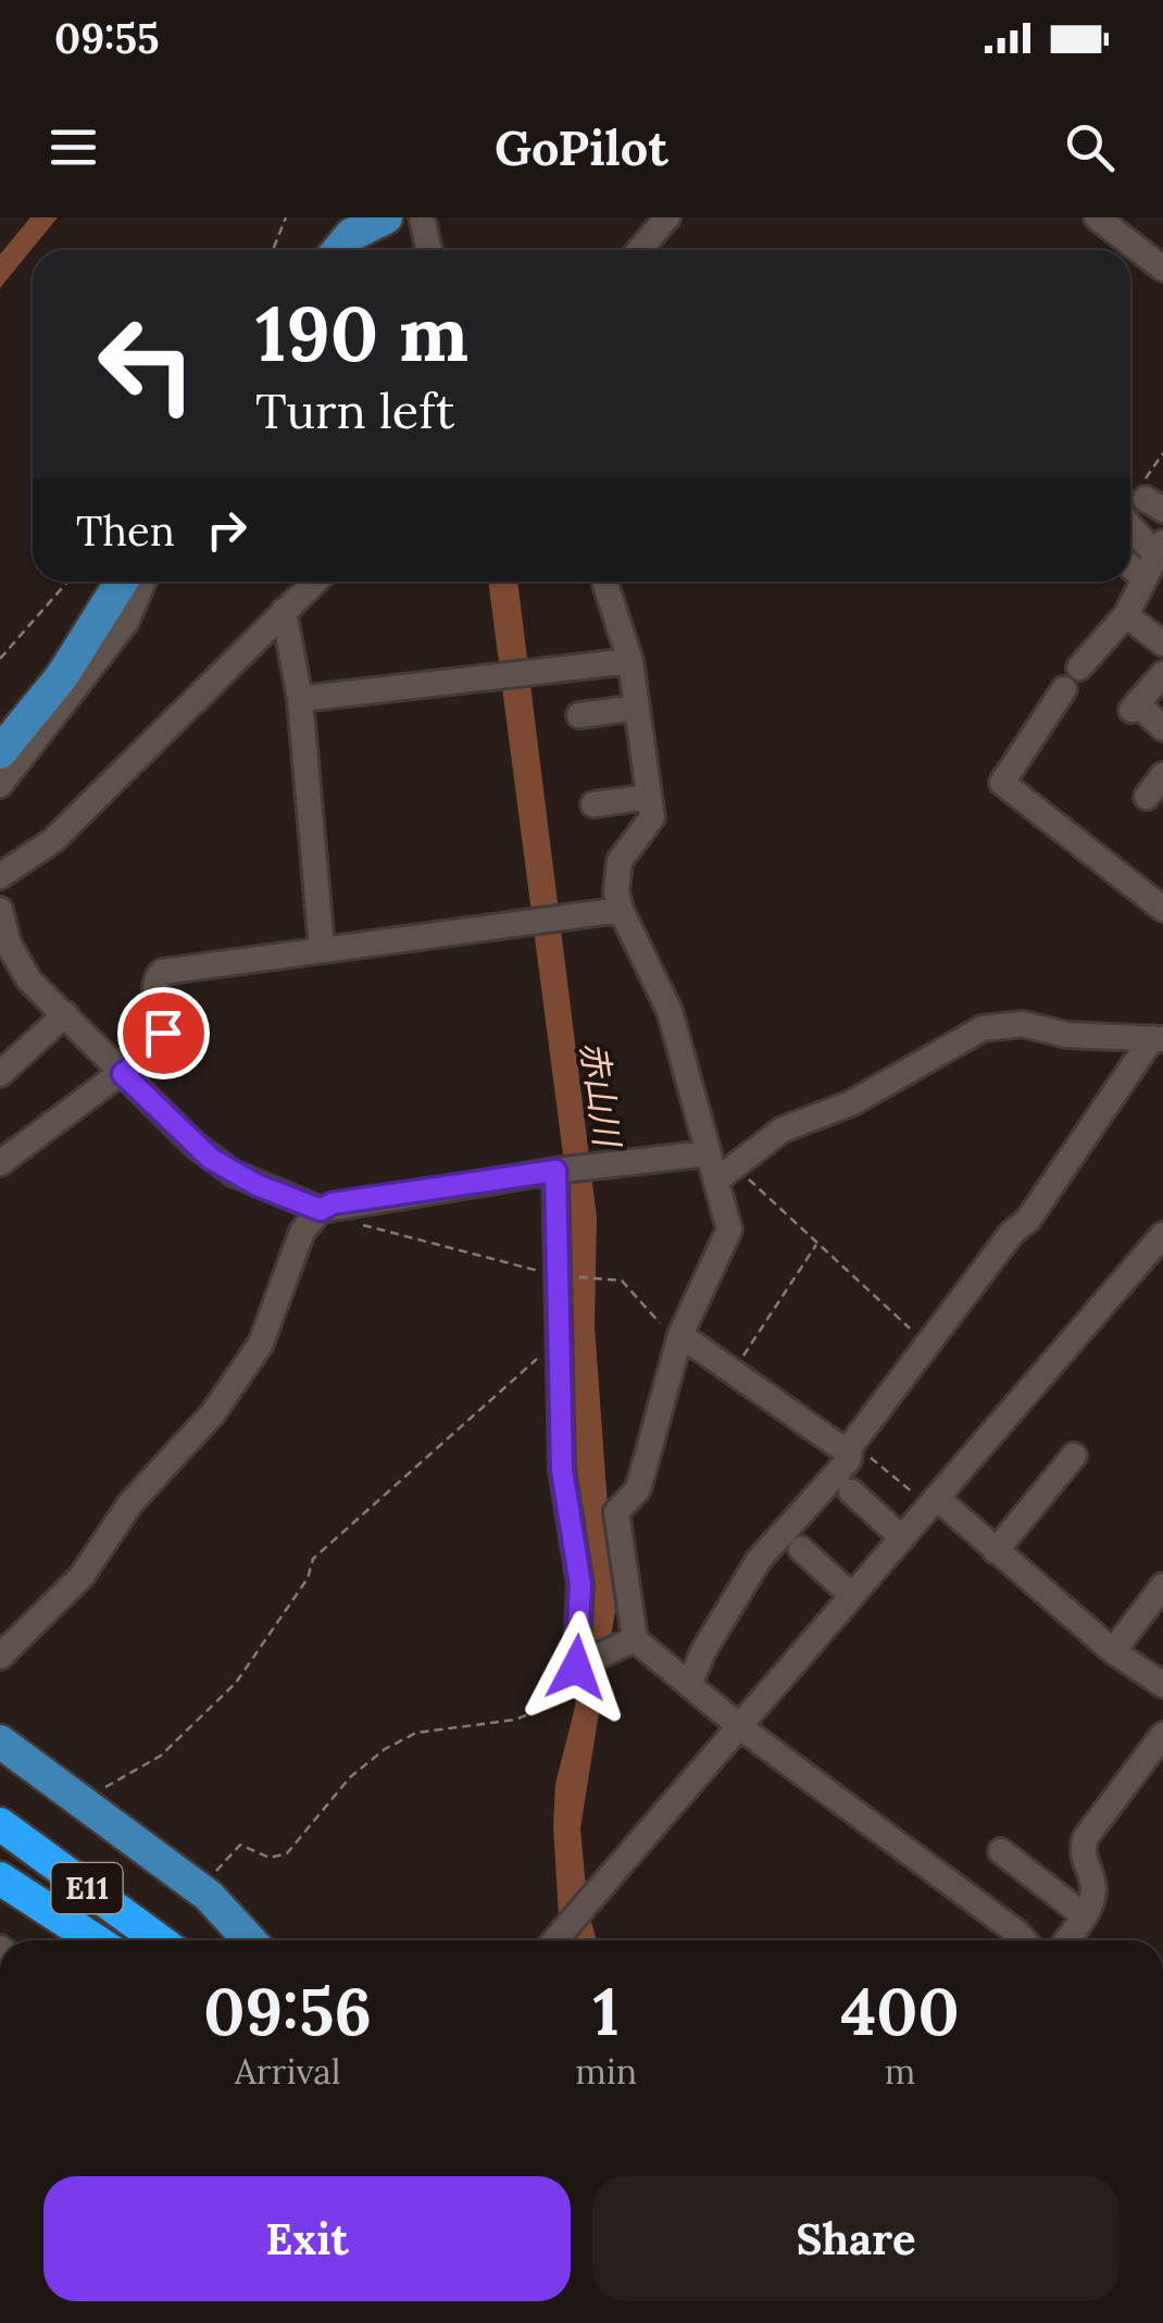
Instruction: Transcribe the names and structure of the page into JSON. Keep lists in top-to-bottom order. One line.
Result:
{"streets":{"highway":["E11"]},"water":["赤山川"],"page":{"status":"09:55","header":"GoPilot","turn":["190 m","Turn left"],"then":"Then","eta":["09:56","Arrival","1","min","400","m"],"buttons":["Exit","Share"]}}
